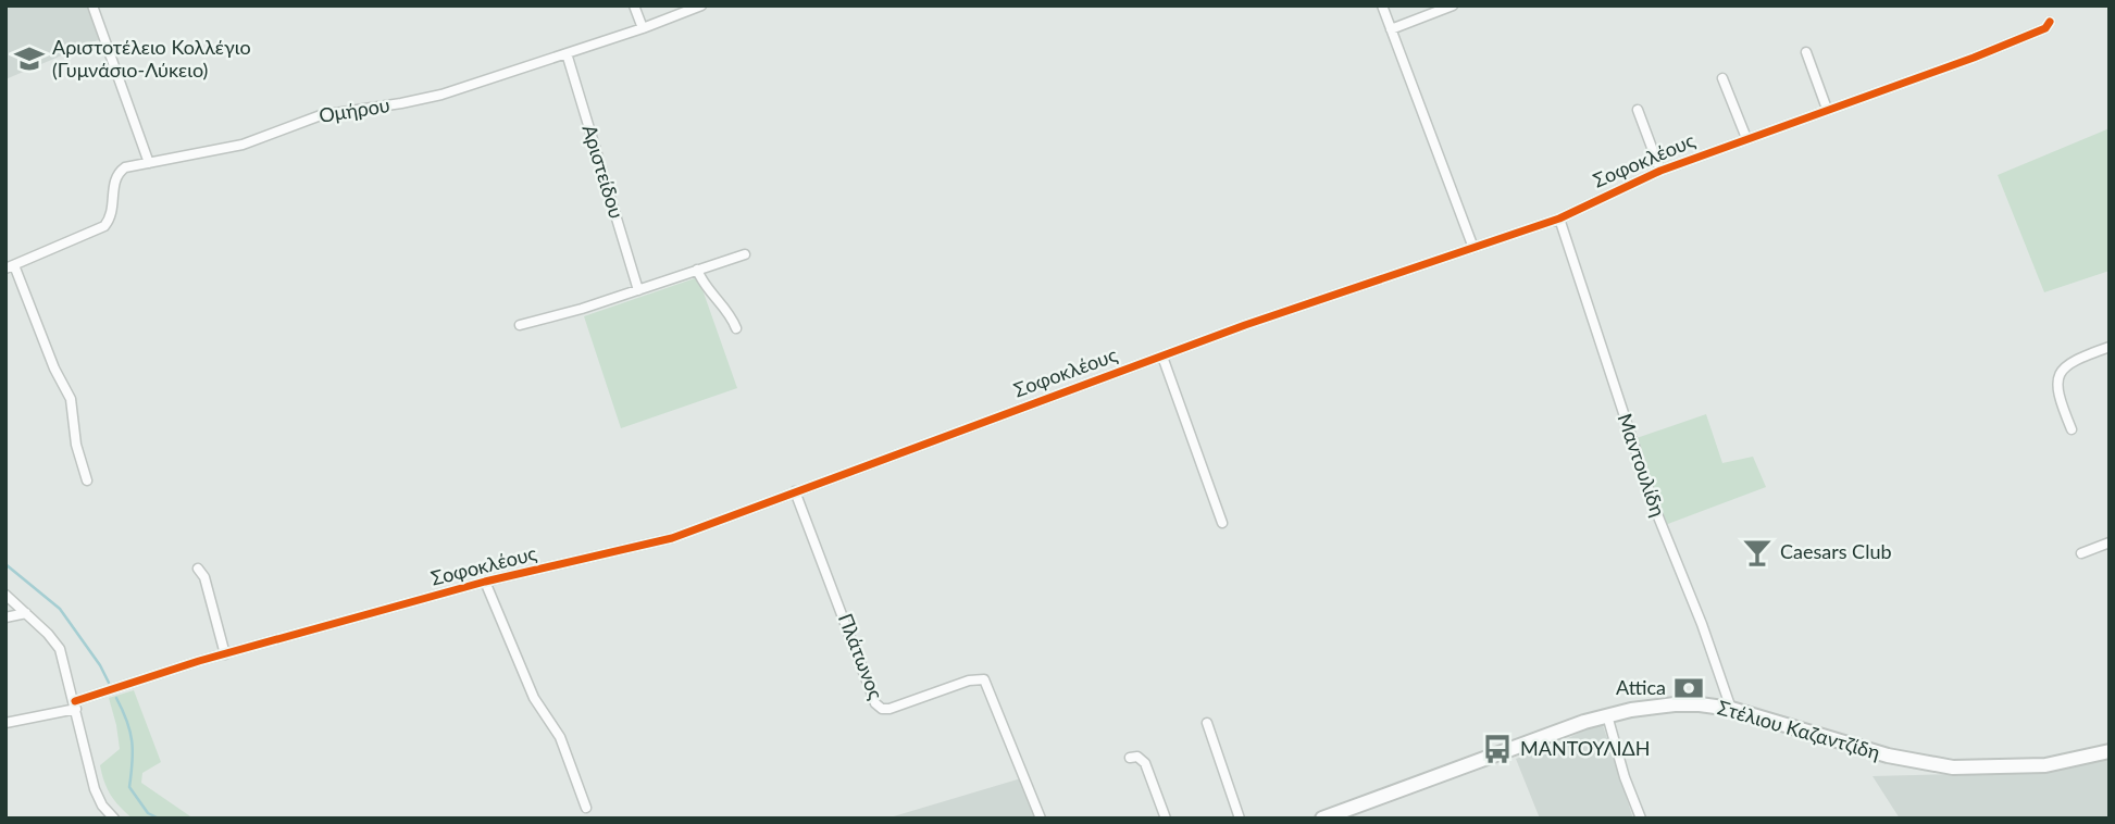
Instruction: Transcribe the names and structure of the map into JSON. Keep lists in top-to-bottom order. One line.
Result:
{"streets":{"main road":["Στέλιου Καζαντζίδη"],"street":["Ομήρου","Σοφοκλέους","Αριστείδου","Μαντουλίδη","Πλάτωνος"]},"crossings":[["Ομήρου","Αριστείδου"],["Σοφοκλέους","Μαντουλίδη"],["Σοφοκλέους","Πλάτωνος"],["Μαντουλίδη","Στέλιου Καζαντζίδη"]],"places":{"school or university":["Αριστοτέλειο Κολλέγιο (Γυμνάσιο-Λύκειο)"],"bar":["Caesars Club"],"bank":["Attica"],"bus stop":["ΜΑΝΤΟΥΛΙΔΗ"]}}
